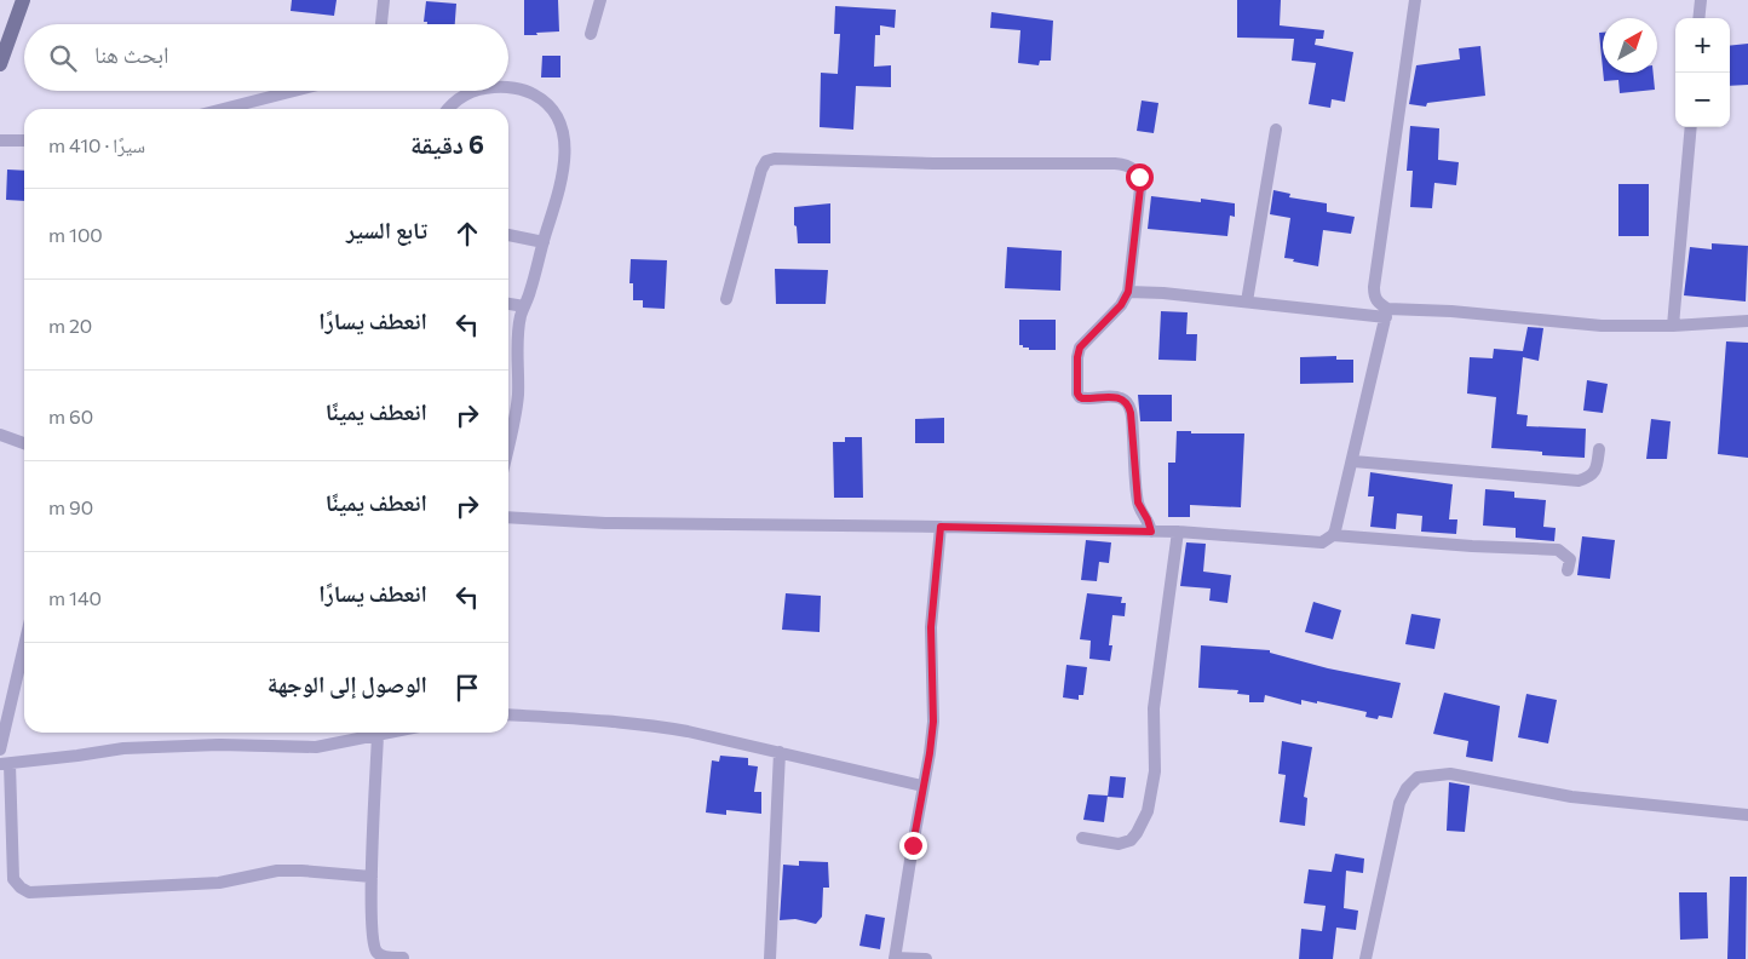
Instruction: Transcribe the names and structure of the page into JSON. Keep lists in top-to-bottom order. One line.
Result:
{"north":"top right","page":{"map_buttons":["+","−"],"search":"ابحث هنا","heading":["6 دقيقة","سيرًا · 410 m"],"list":[["تابع السير","100 m"],["انعطف يسارًا","20 m"],["انعطف يمينًا","60 m"],["انعطف يمينًا","90 m"],["انعطف يسارًا","140 m"],"الوصول إلى الوجهة"]}}
